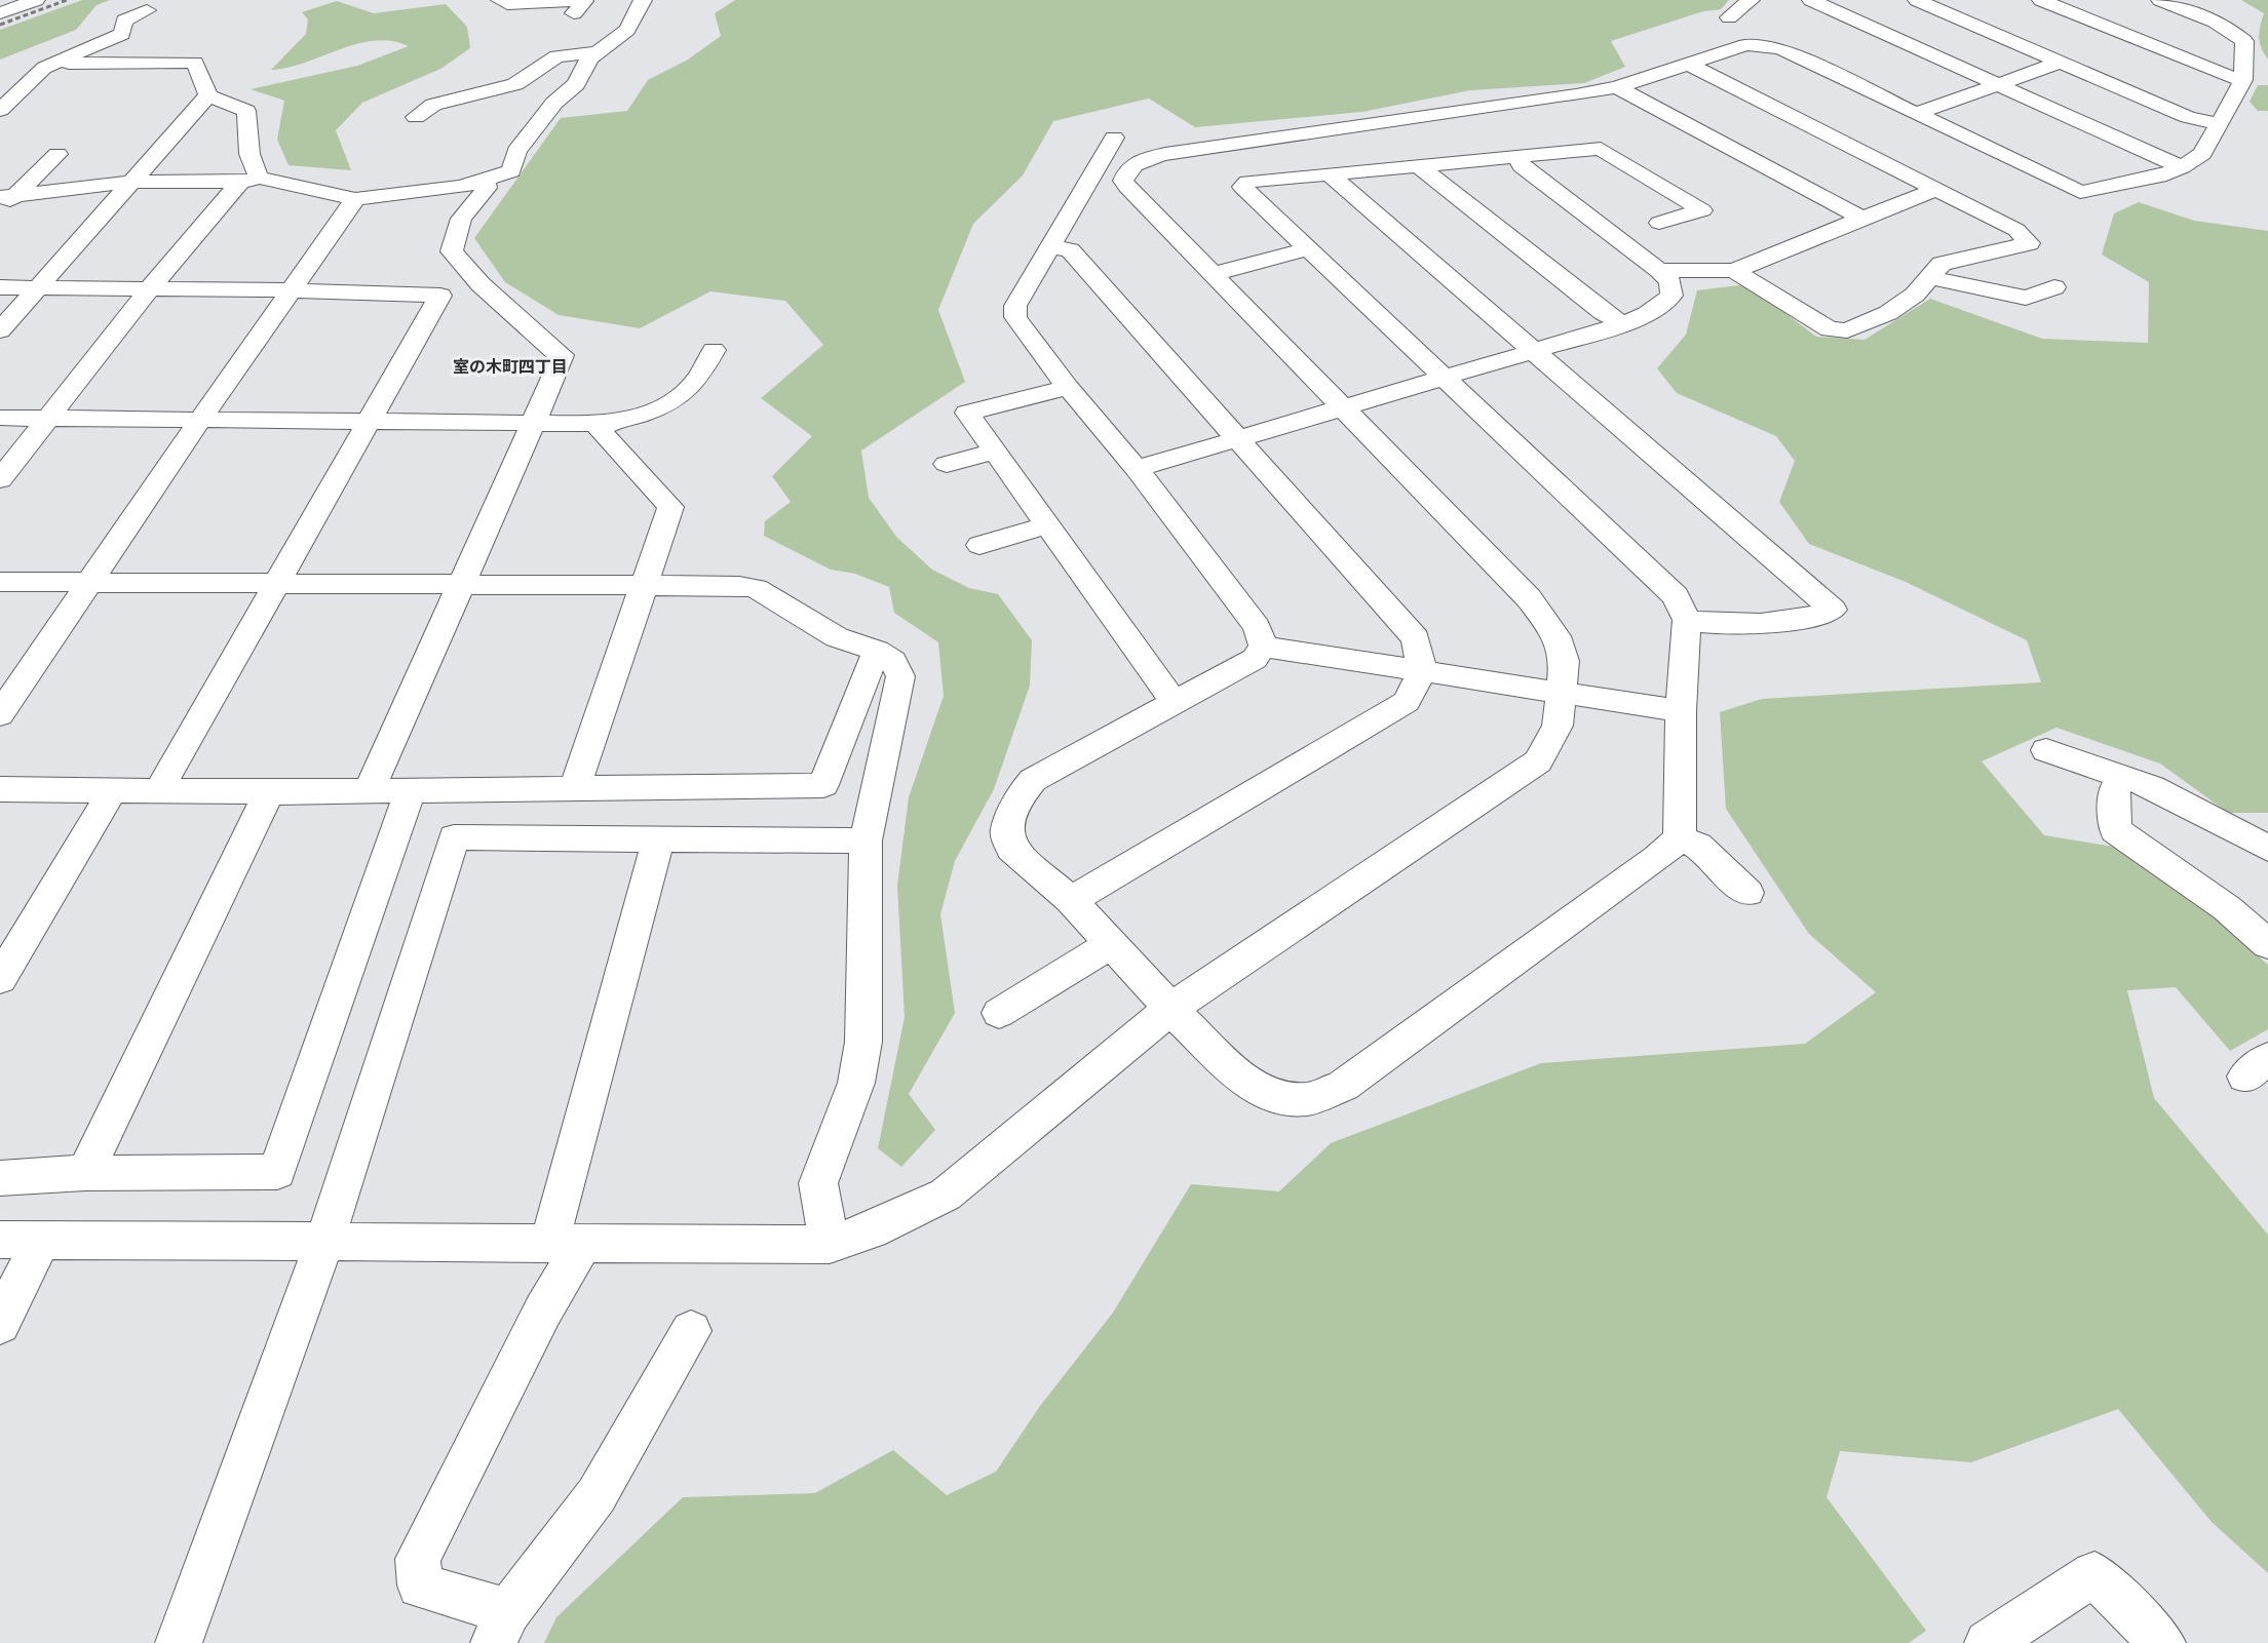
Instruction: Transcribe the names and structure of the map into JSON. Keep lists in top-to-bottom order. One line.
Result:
{"districts":["室の木町四丁目"]}
